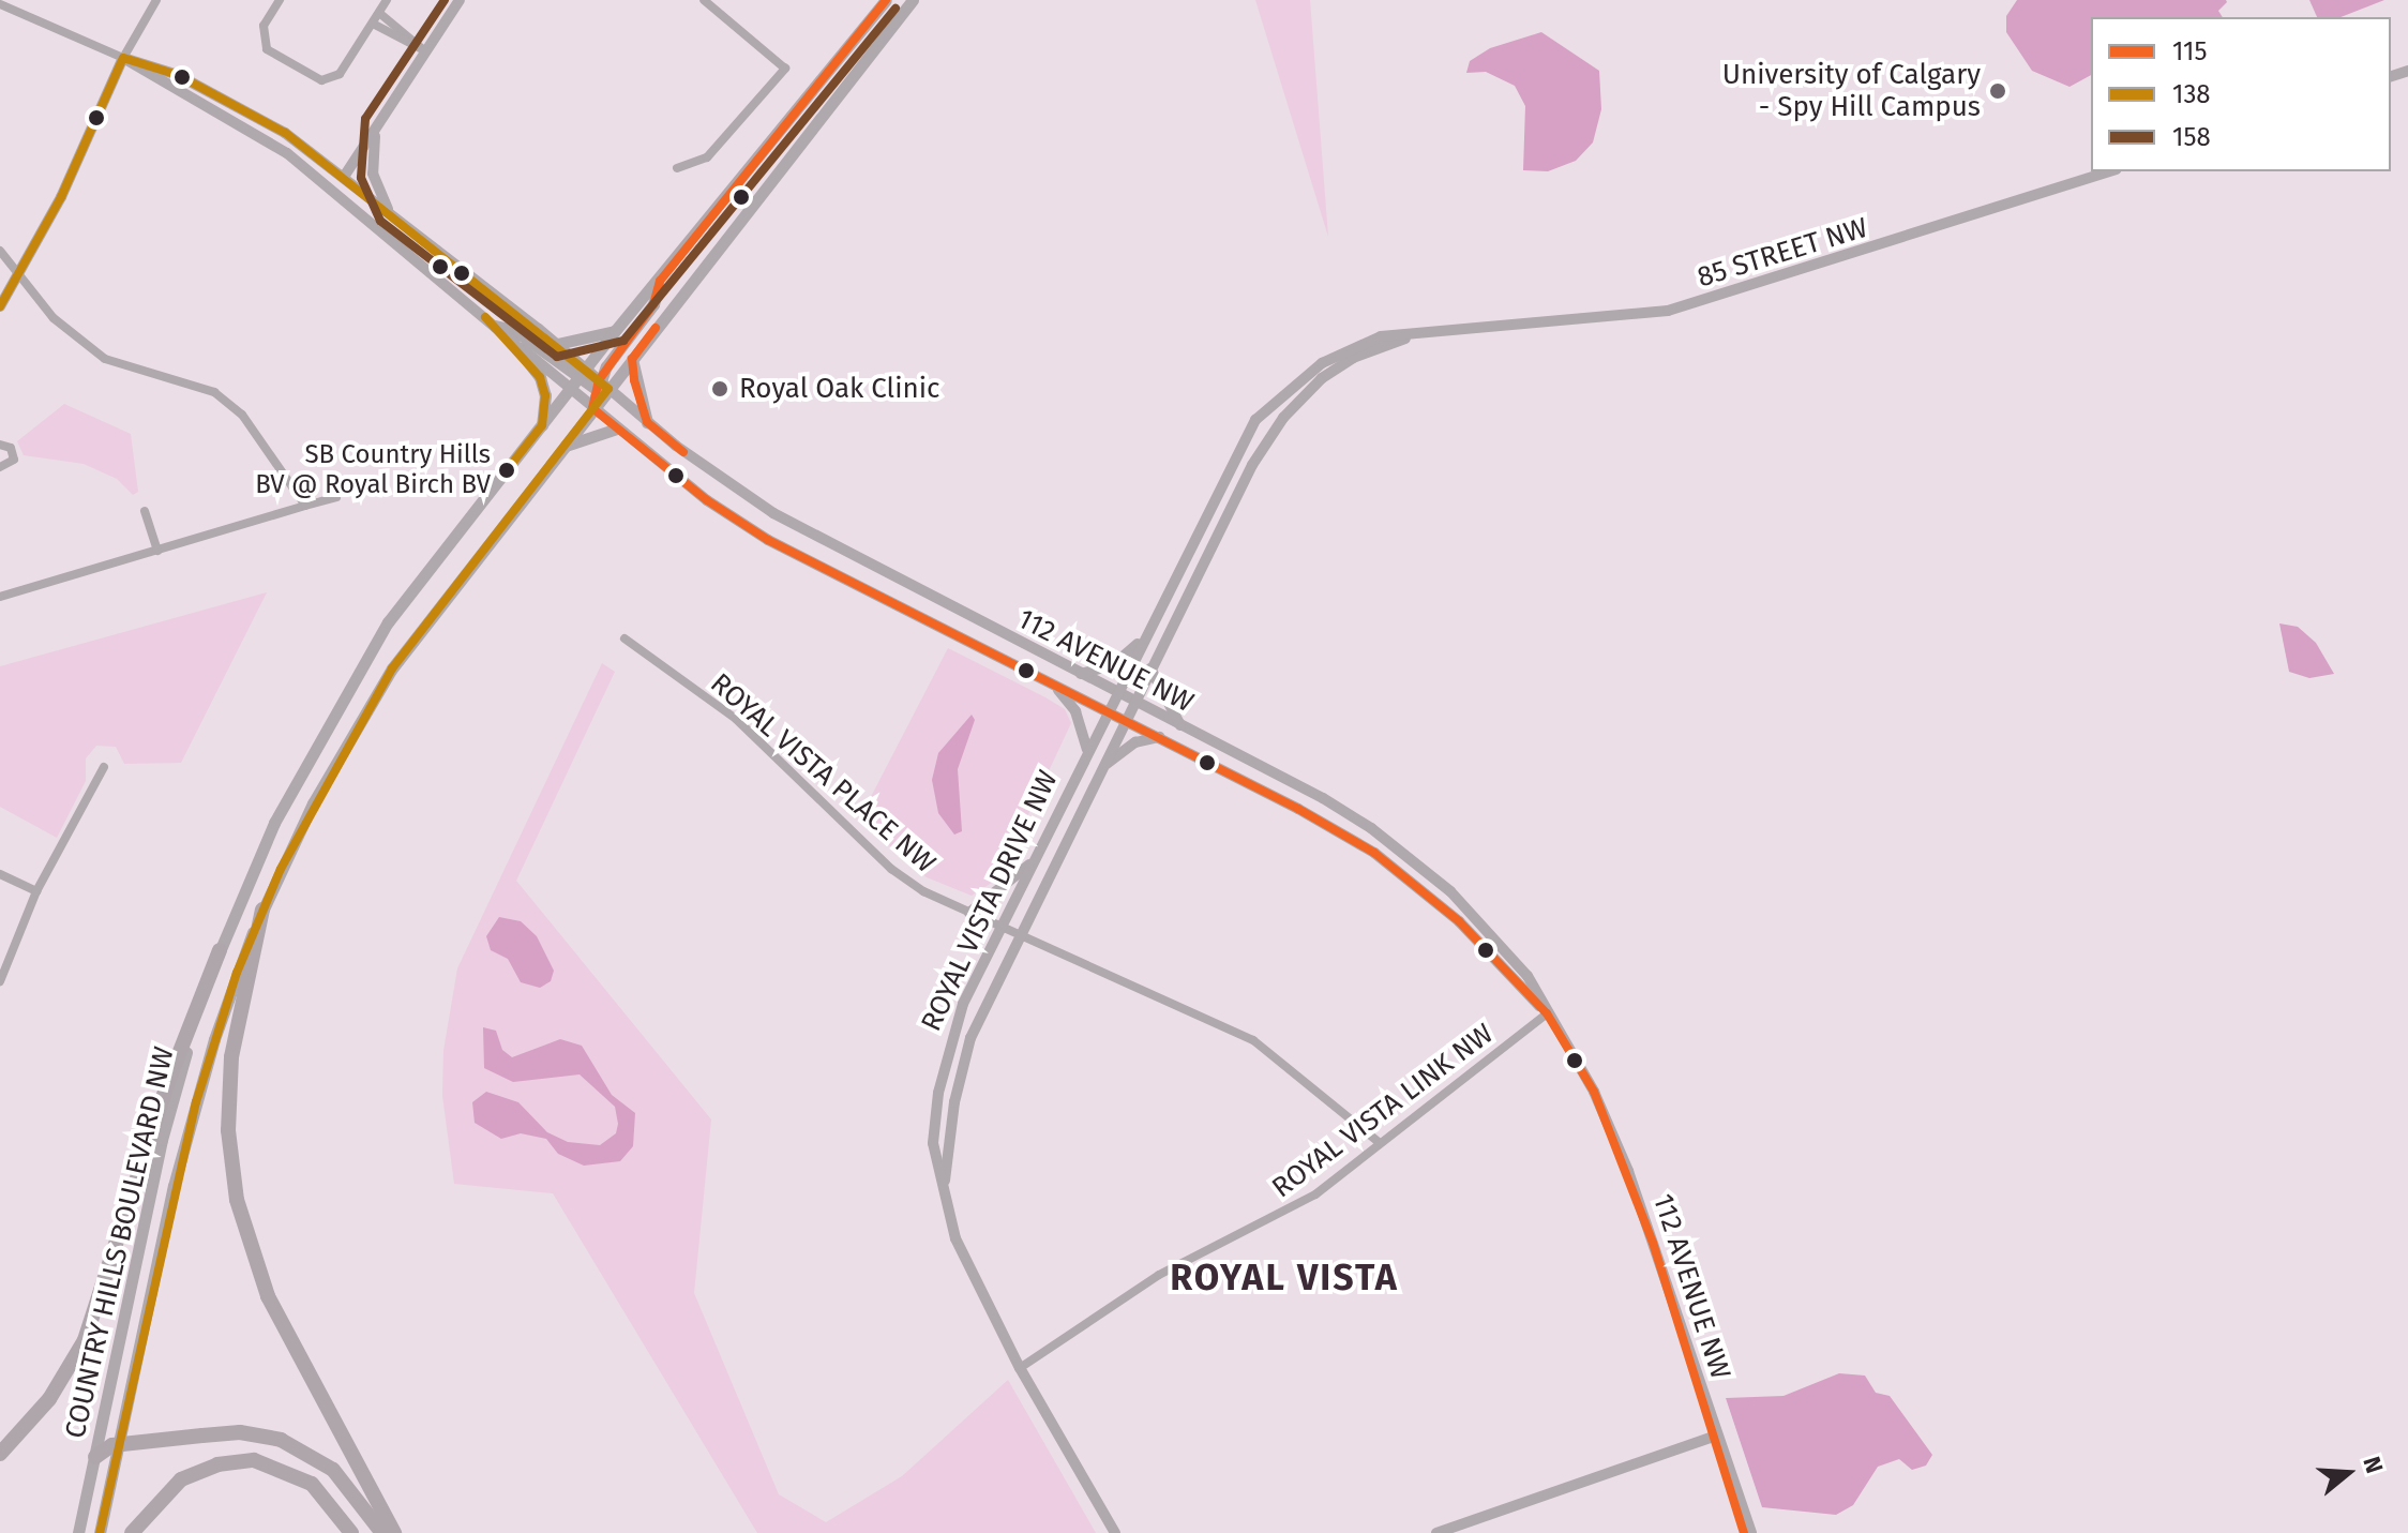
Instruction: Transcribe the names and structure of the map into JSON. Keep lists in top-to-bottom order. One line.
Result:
{"streets":{"main road":["COUNTRY HILLS BOULEVARD NW"],"street":["85 STREET NW","112 AVENUE NW","ROYAL VISTA PLACE NW","ROYAL VISTA DRIVE NW","ROYAL VISTA LINK NW"]},"crossings":[["85 STREET NW","112 AVENUE NW"],["85 STREET NW","ROYAL VISTA DRIVE NW"],["112 AVENUE NW","ROYAL VISTA DRIVE NW"],["112 AVENUE NW","ROYAL VISTA LINK NW"],["112 AVENUE NW","COUNTRY HILLS BOULEVARD NW"],["ROYAL VISTA PLACE NW","ROYAL VISTA DRIVE NW"],["ROYAL VISTA PLACE NW","ROYAL VISTA LINK NW"],["ROYAL VISTA DRIVE NW","ROYAL VISTA LINK NW"]],"districts":["ROYAL VISTA"],"places":["University of Calgary - Spy Hill Campus","Royal Oak Clinic","SB Country Hills BV @ Royal Birch BV"],"lines":["transit line 115","transit line 158","transit line 138"],"legend":["115","138","158"],"north":"right"}
